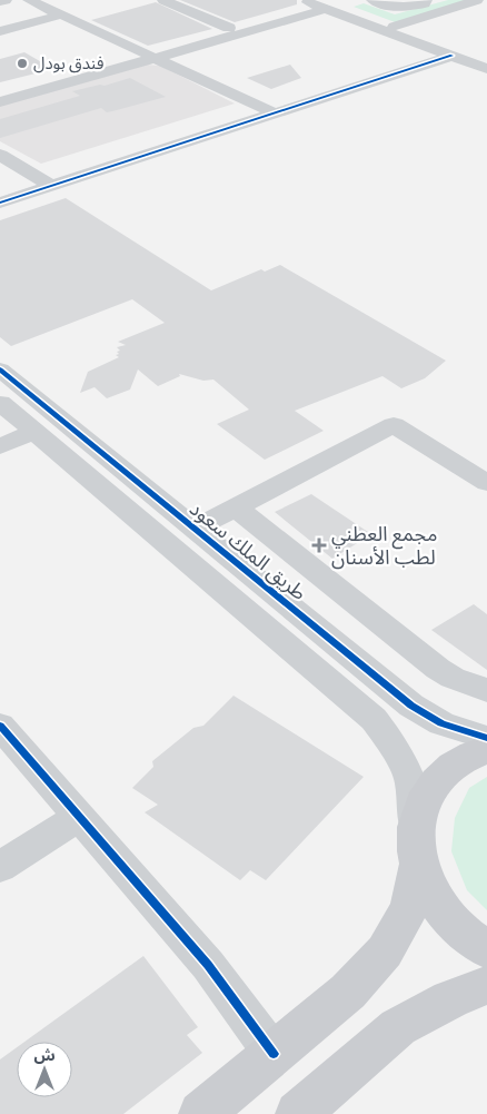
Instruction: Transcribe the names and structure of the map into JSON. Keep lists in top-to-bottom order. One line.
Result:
{"streets":{"street":["طريق الملك سعود"]},"places":{"other":["فندق بودل"],"health":["مجمع العطني لطب الأسنان"]},"north":"top"}
